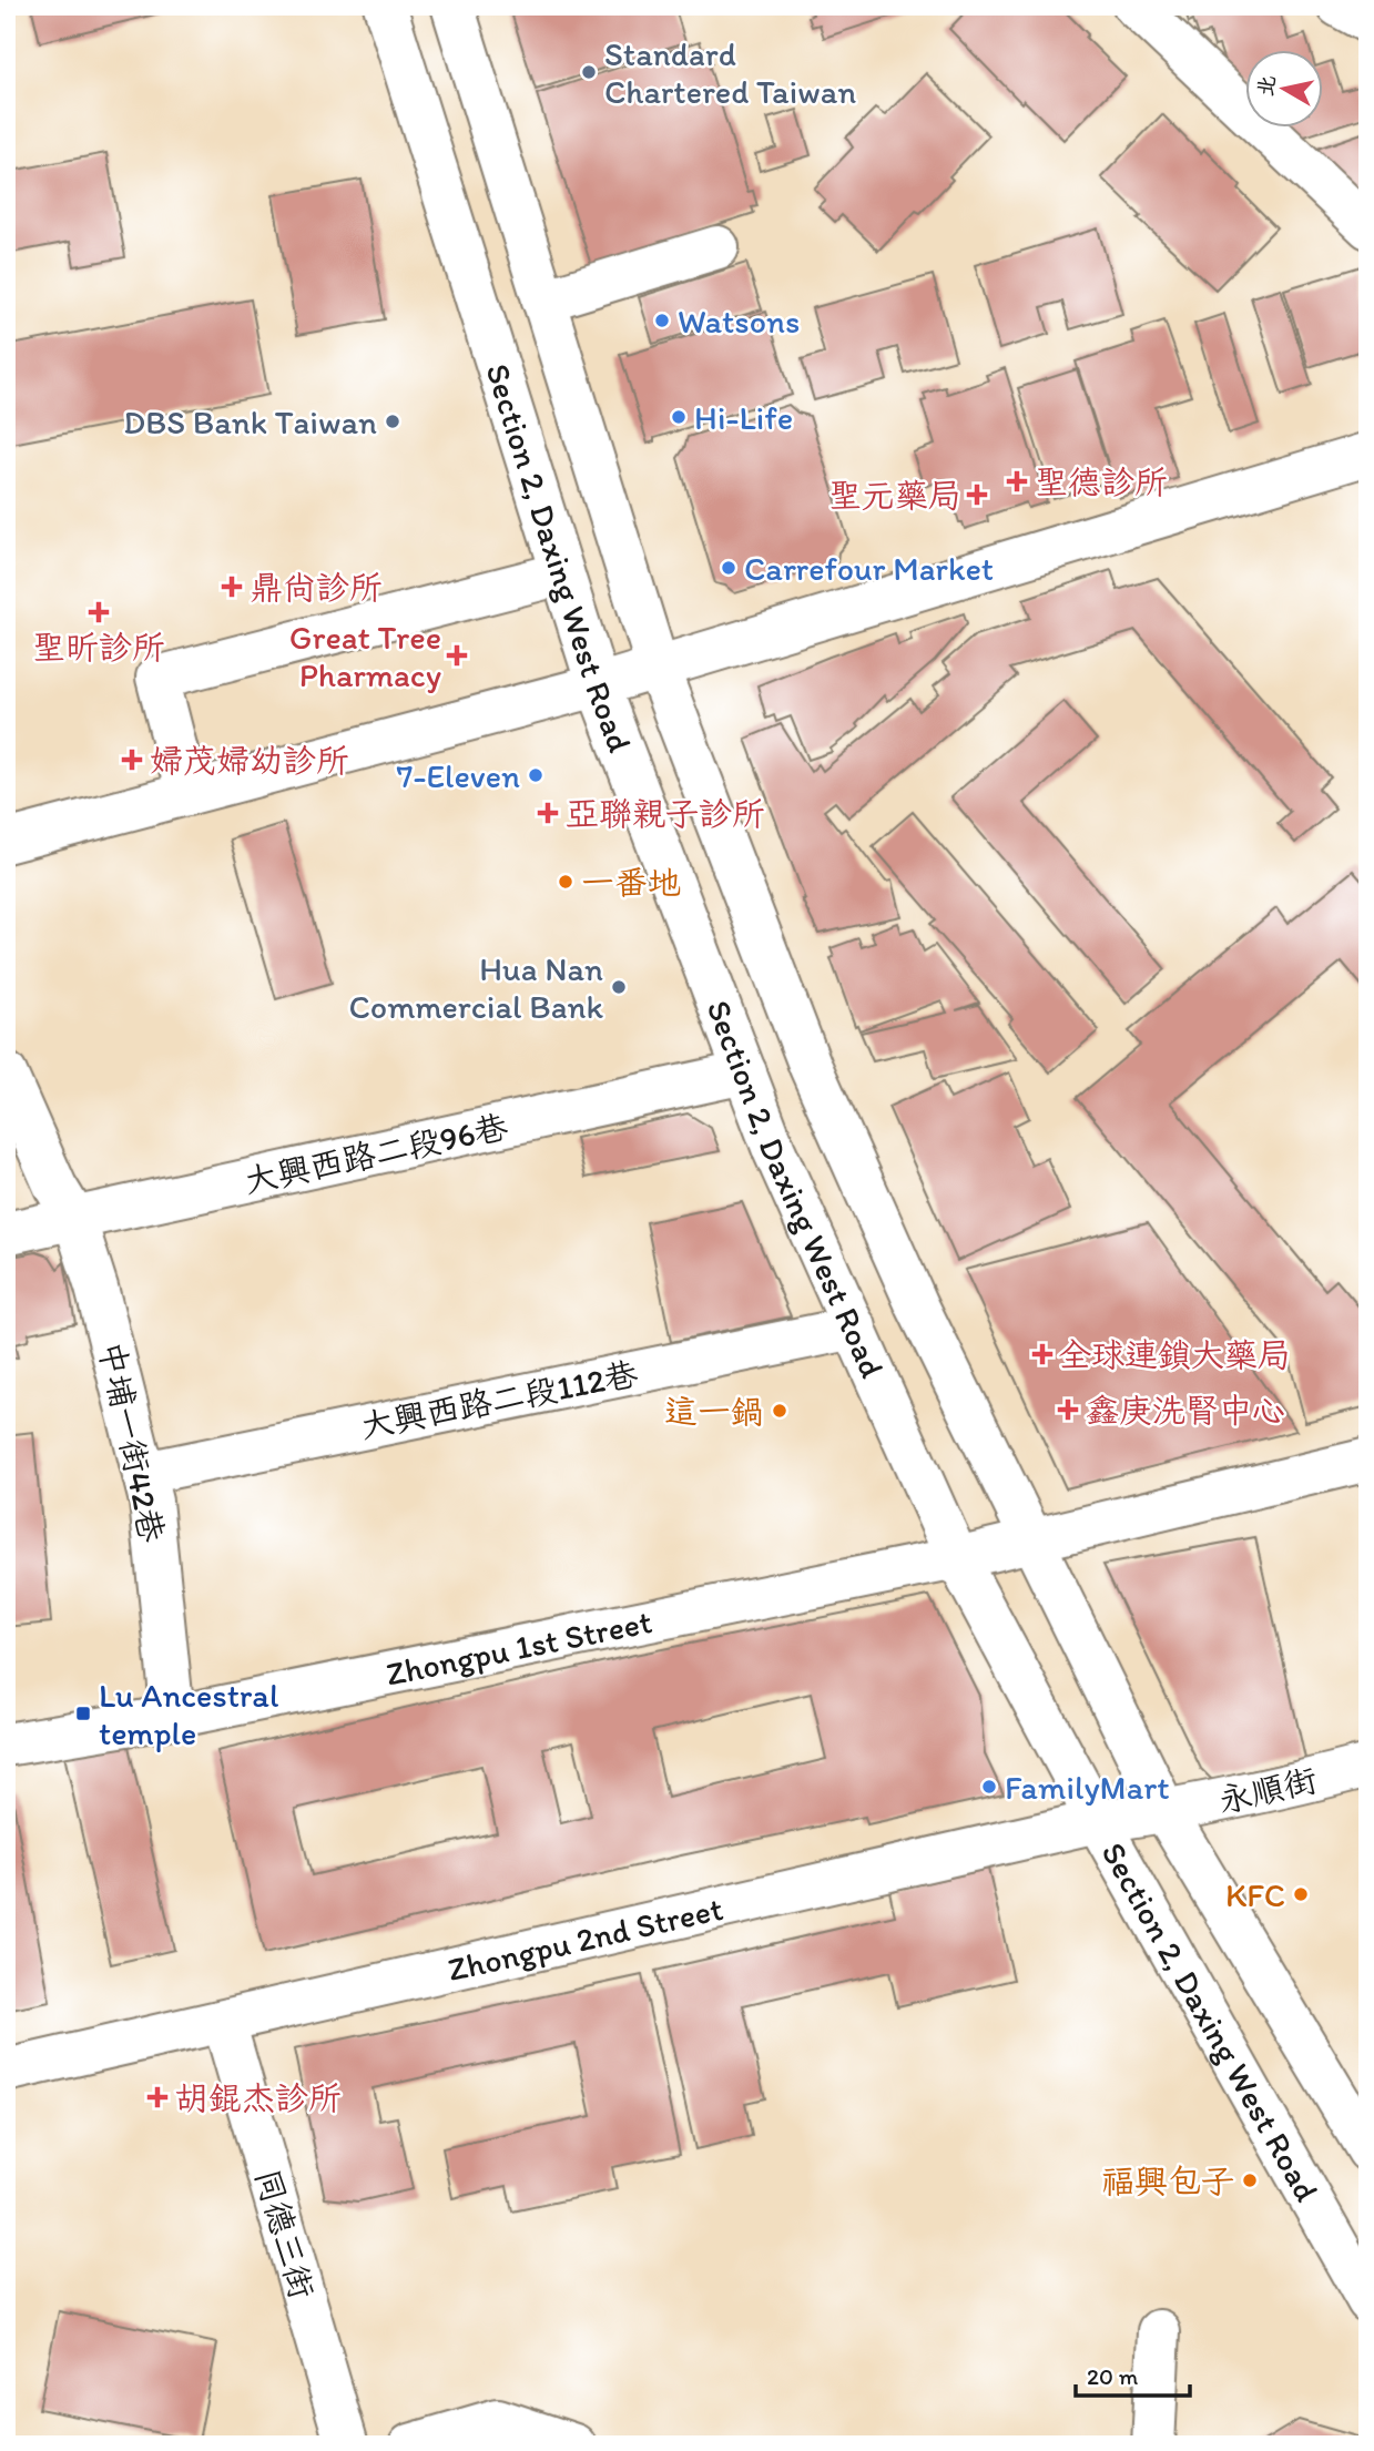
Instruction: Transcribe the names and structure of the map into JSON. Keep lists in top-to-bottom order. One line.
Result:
{"streets":{"street":["Section 2, Daxing West Road","大興西路二段96巷","大興西路二段112巷","中埔一街42巷","Zhongpu 1st Street","永順街","Zhongpu 2nd Street","同德三街"]},"crossings":[["Section 2, Daxing West Road","大興西路二段96巷"],["Section 2, Daxing West Road","大興西路二段112巷"],["Section 2, Daxing West Road","Zhongpu 1st Street"],["Section 2, Daxing West Road","永順街"],["Section 2, Daxing West Road","Zhongpu 2nd Street"],["大興西路二段96巷","中埔一街42巷"],["大興西路二段112巷","中埔一街42巷"],["中埔一街42巷","Zhongpu 1st Street"],["永順街","Zhongpu 2nd Street"],["Zhongpu 2nd Street","同德三街"]],"places":{"other":["Standard Chartered Taiwan","Watsons","Hi-Life","DBS Bank Taiwan","Carrefour Market","7-Eleven","一番地","Hua Nan Commercial Bank","這一鍋","FamilyMart","KFC","福興包子"],"health":["聖德診所","聖元藥局","鼎尚診所","聖昕診所","Great Tree Pharmacy","婦茂婦幼診所","亞聯親子診所","全球連鎖大藥局","鑫庚洗腎中心","胡錕杰診所"],"transit":["Lu Ancestral temple"]},"scale_bar":"20 m","north":"left"}
